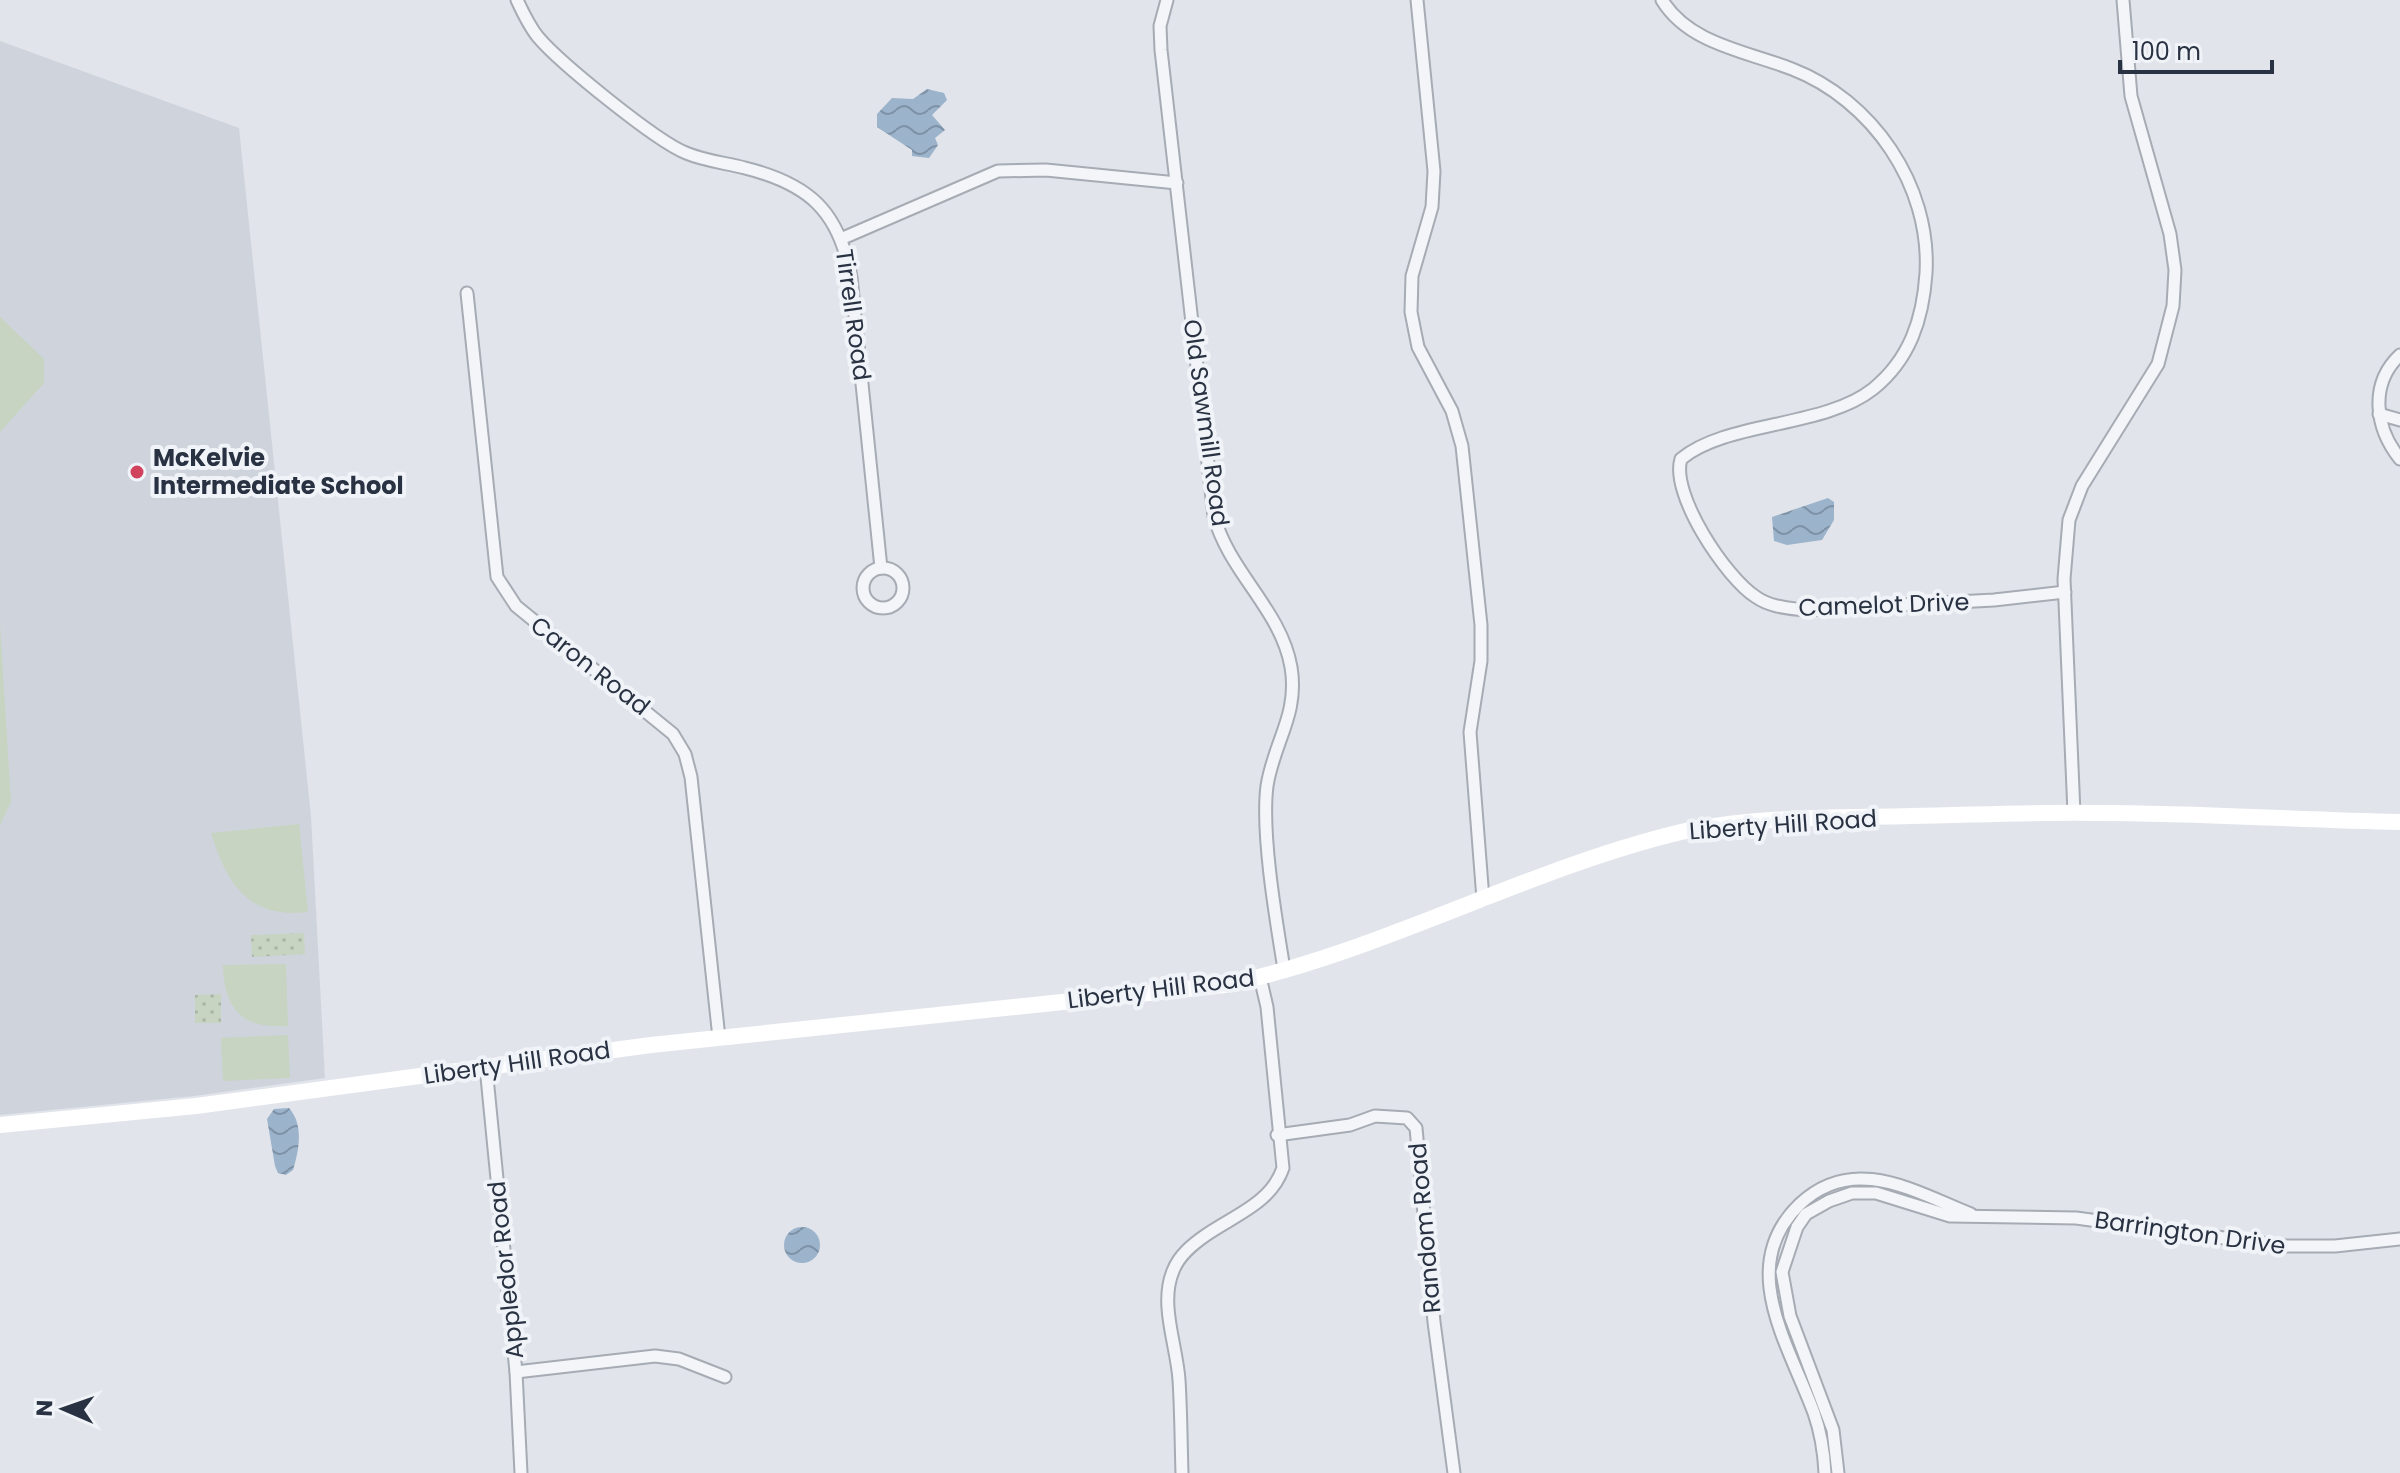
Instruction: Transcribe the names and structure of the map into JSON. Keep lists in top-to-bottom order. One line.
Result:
{"streets":{"street":["Tirrell Road","Old Sawmill Road","Camelot Drive","Caron Road","Liberty Hill Road","Random Road","Barrington Drive","Appledor Road"]},"crossings":[["Old Sawmill Road","Liberty Hill Road"],["Caron Road","Liberty Hill Road"],["Liberty Hill Road","Appledor Road"]],"places":["McKelvie Intermediate School"],"scale_bar":"100 m","north":"left"}
